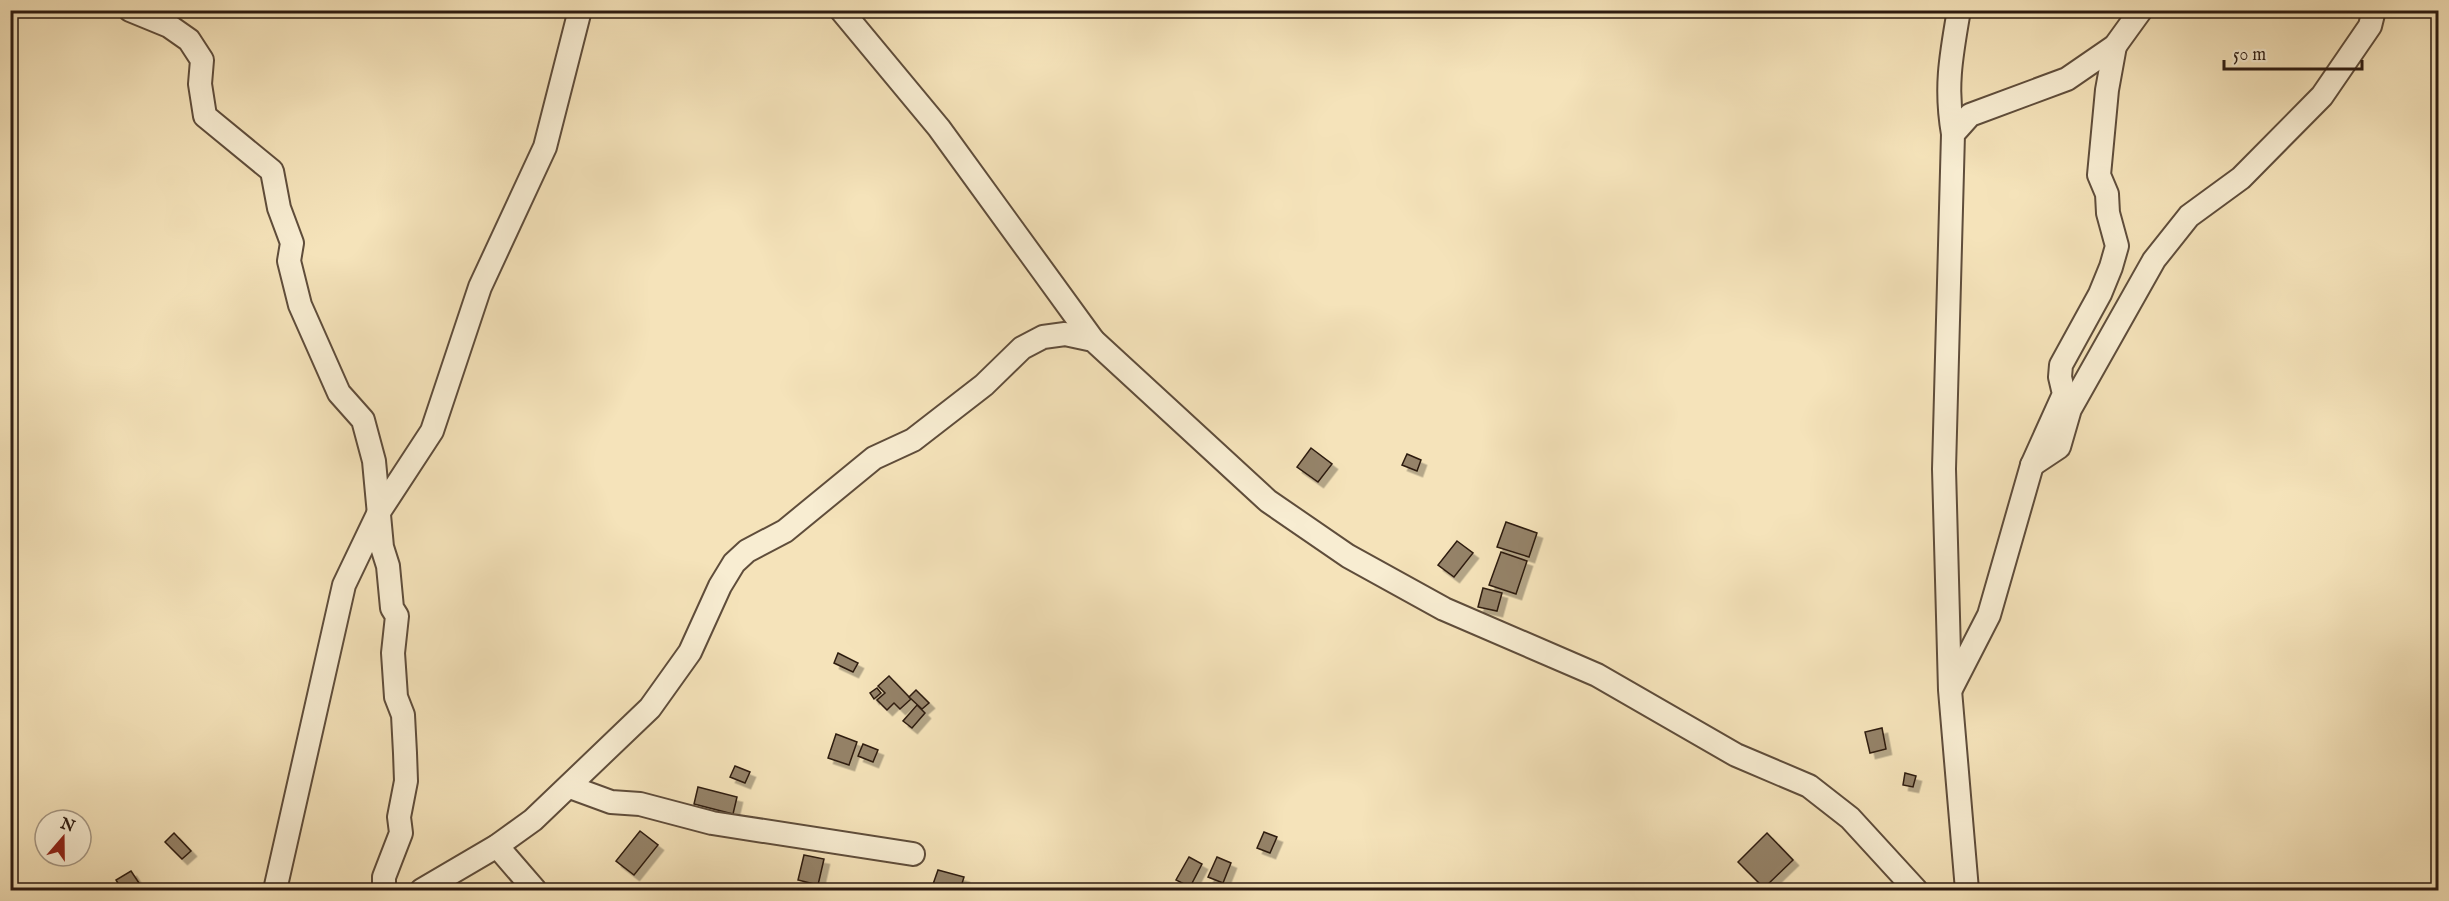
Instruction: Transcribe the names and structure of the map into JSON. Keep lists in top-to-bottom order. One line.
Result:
{"scale_bar":"50 m","north":"top"}
